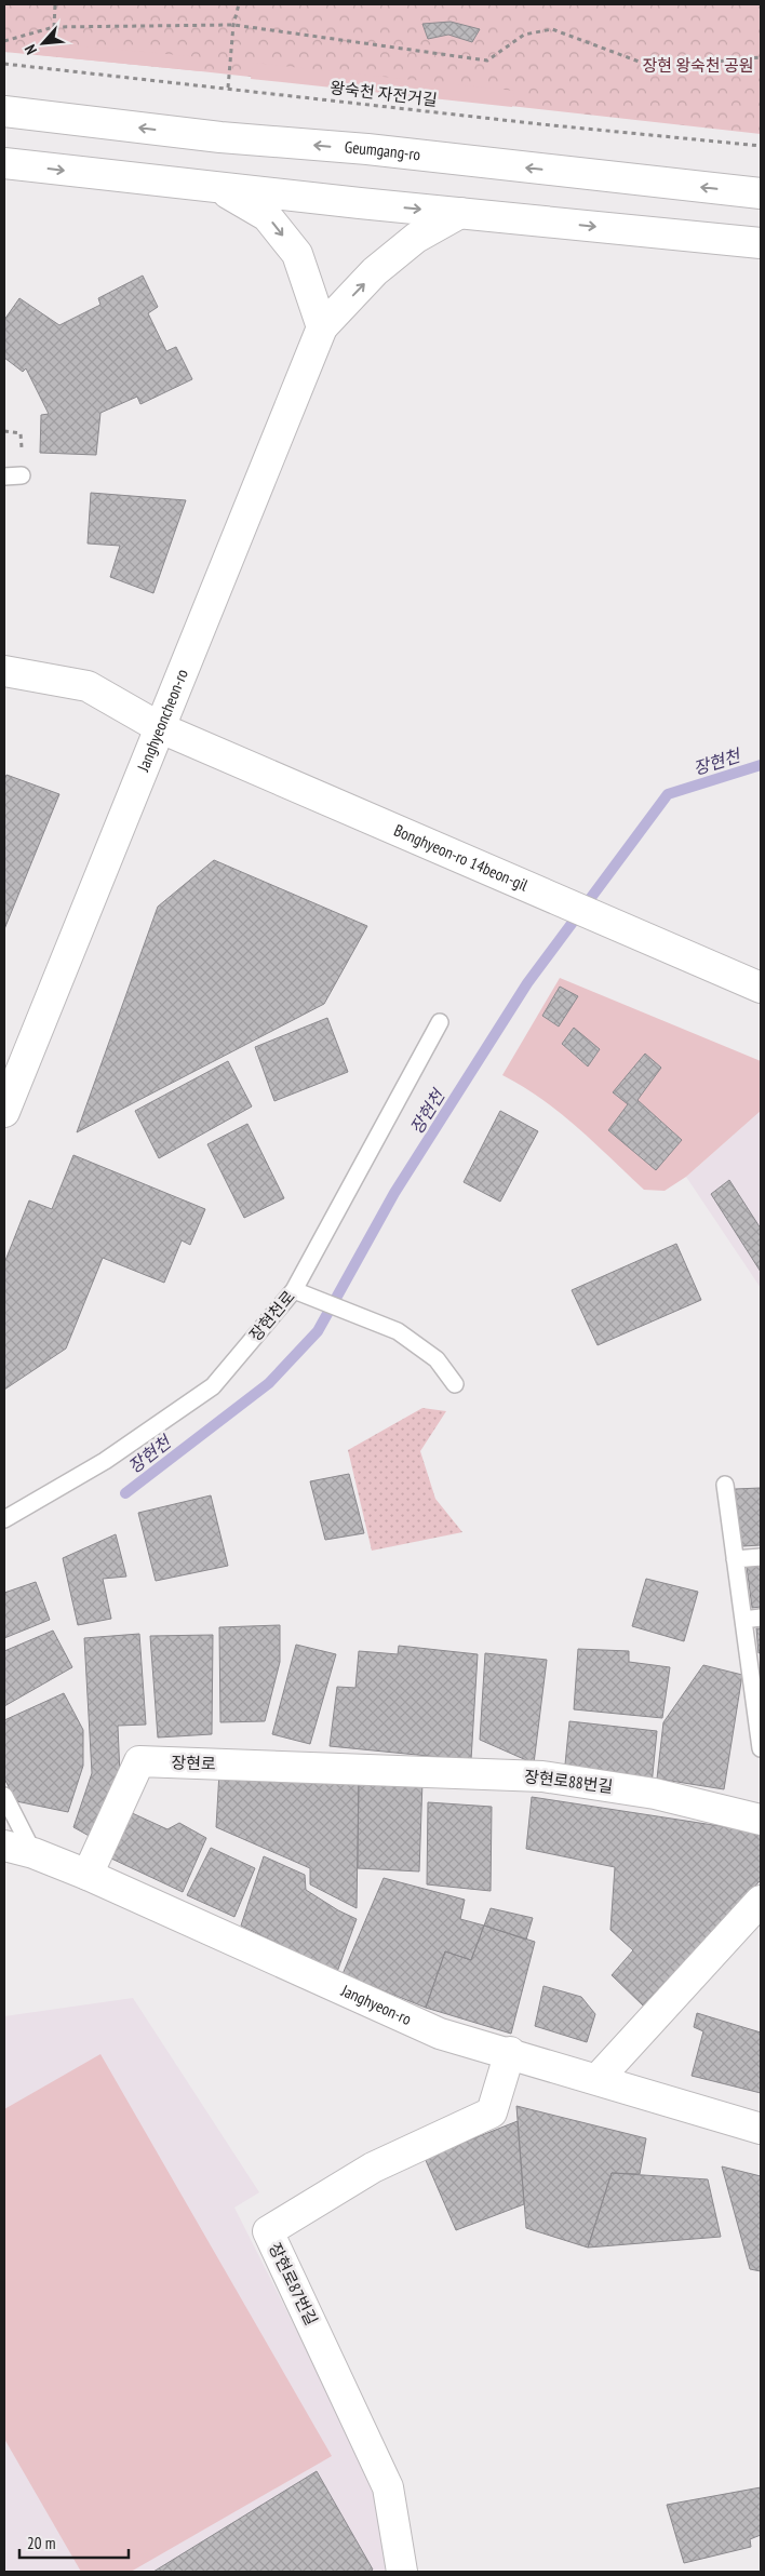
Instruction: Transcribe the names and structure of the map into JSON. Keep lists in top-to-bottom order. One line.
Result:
{"streets":{"street":["Geumgang-ro","Janghyeoncheon-ro","Bonghyeon-ro 14beon-gil","장현로","장현로88번길","Janghyeon-ro","장현로87번길"],"lane":["장현천로"],"path":["왕숙천 자전거길"]},"crossings":[["Janghyeoncheon-ro","Bonghyeon-ro 14beon-gil"],["장현로","장현로88번길"],["장현로","Janghyeon-ro"],["Janghyeon-ro","장현로87번길"]],"water":["장현천"],"parks":["장현 왕숙천 공원"],"scale_bar":"20 m","north":"bottom left"}
